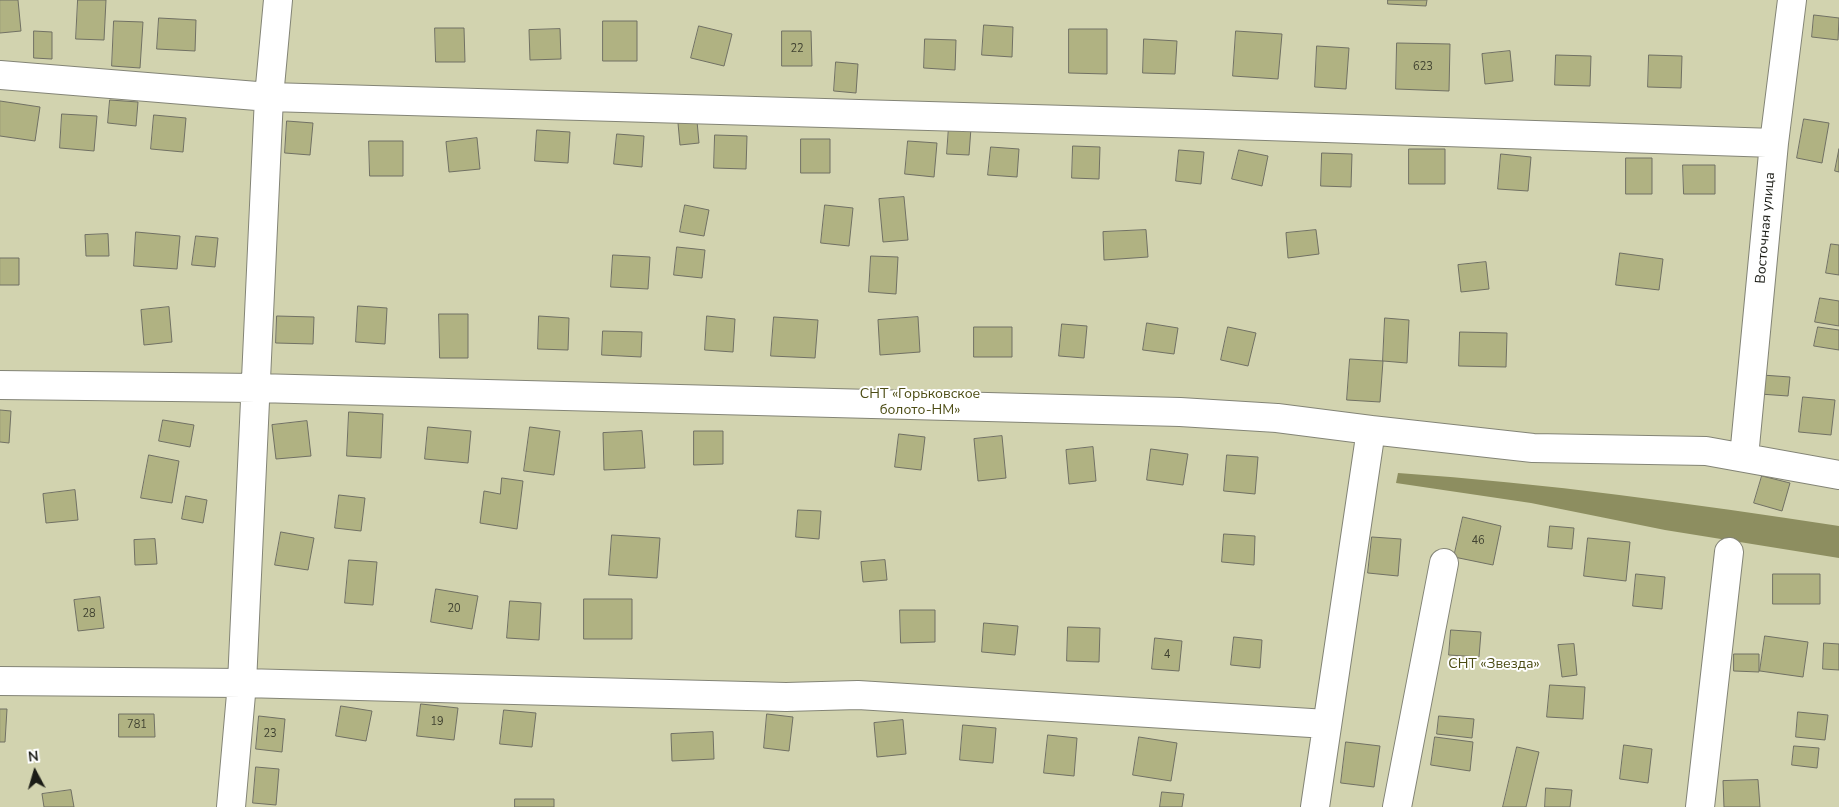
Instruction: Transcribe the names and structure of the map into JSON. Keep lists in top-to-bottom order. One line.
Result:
{"streets":{"street":["Восточная улица"]},"parks":["СНТ «Горьковское болото-НМ»","СНТ «Звезда»"],"house_numbers":["22","623","46","20","28","4","19","781","23"],"north":"top"}
